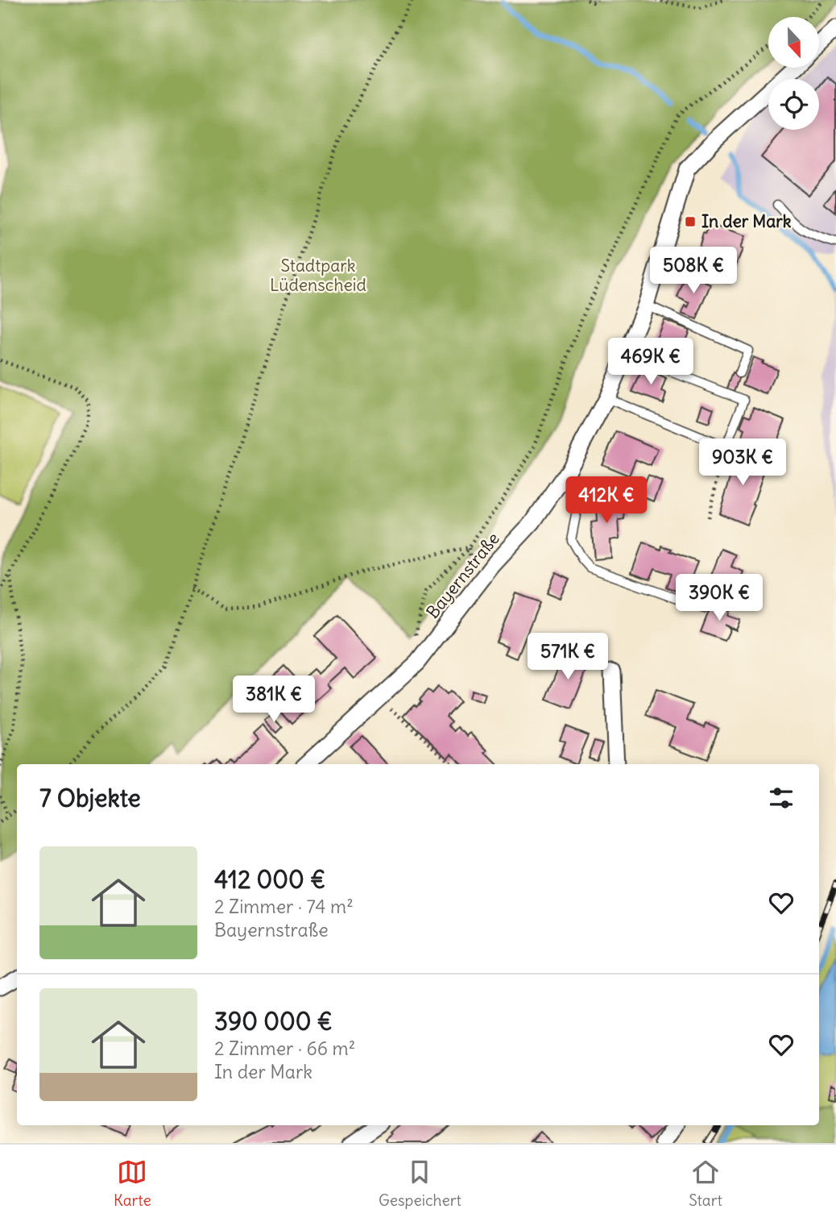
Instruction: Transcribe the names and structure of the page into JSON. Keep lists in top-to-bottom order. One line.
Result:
{"streets":{"street":["Bayernstraße"]},"parks":["Stadtpark Lüdenscheid"],"places":{"transit":["In der Mark"]},"north":"bottom","page":{"price":["508K €","469K €","903K €","412K €","390K €","571K €","381K €"],"heading":"7 Objekte","list":[{"name":"412 000 €","note":"2 Zimmer · 74 m² · Bayernstraße"},{"name":"390 000 €","note":"2 Zimmer · 66 m² · In der Mark"}],"tabs":["Karte","Gespeichert","Start"]}}
